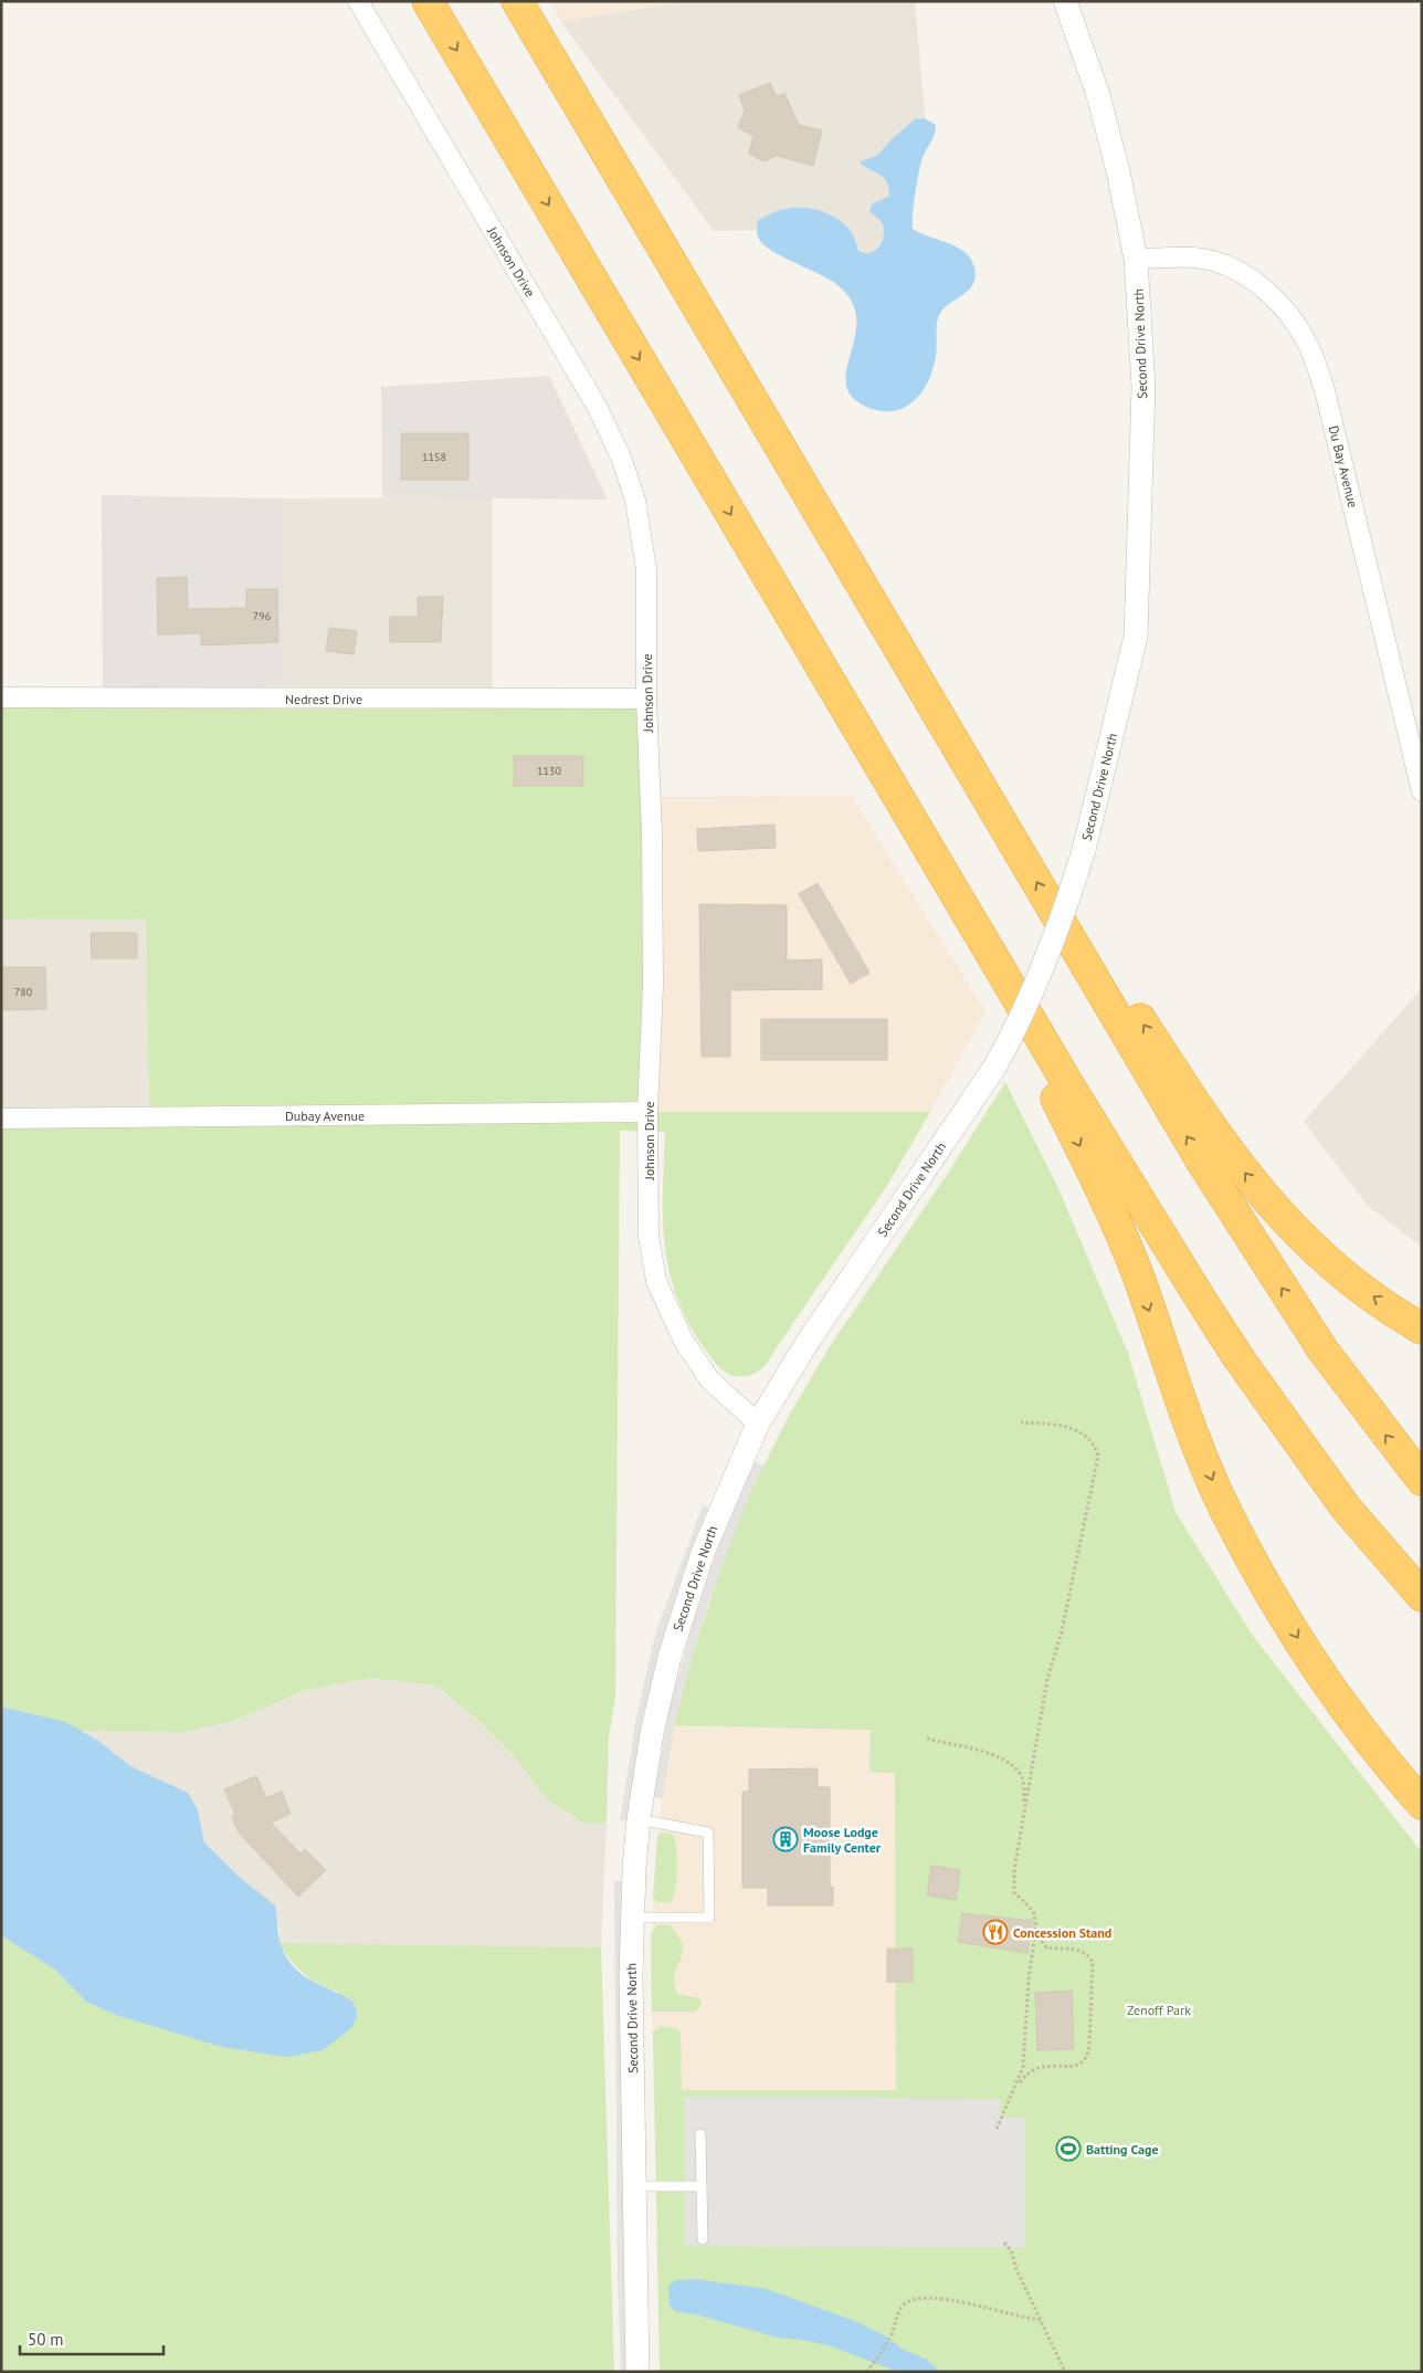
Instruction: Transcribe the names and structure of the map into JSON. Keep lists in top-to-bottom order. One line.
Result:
{"streets":{"street":["Johnson Drive","Second Drive North","Du Bay Avenue","Nedrest Drive","Dubay Avenue"]},"crossings":[["Johnson Drive","Second Drive North"],["Johnson Drive","Nedrest Drive"],["Johnson Drive","Dubay Avenue"],["Second Drive North","Du Bay Avenue"]],"parks":["Zenoff Park"],"places":{"building":["Moose Lodge Family Center"],"restaurant":["Concession Stand"],"sports":["Batting Cage"]},"house_numbers":["1158","796","1130","780"],"scale_bar":"50 m"}
